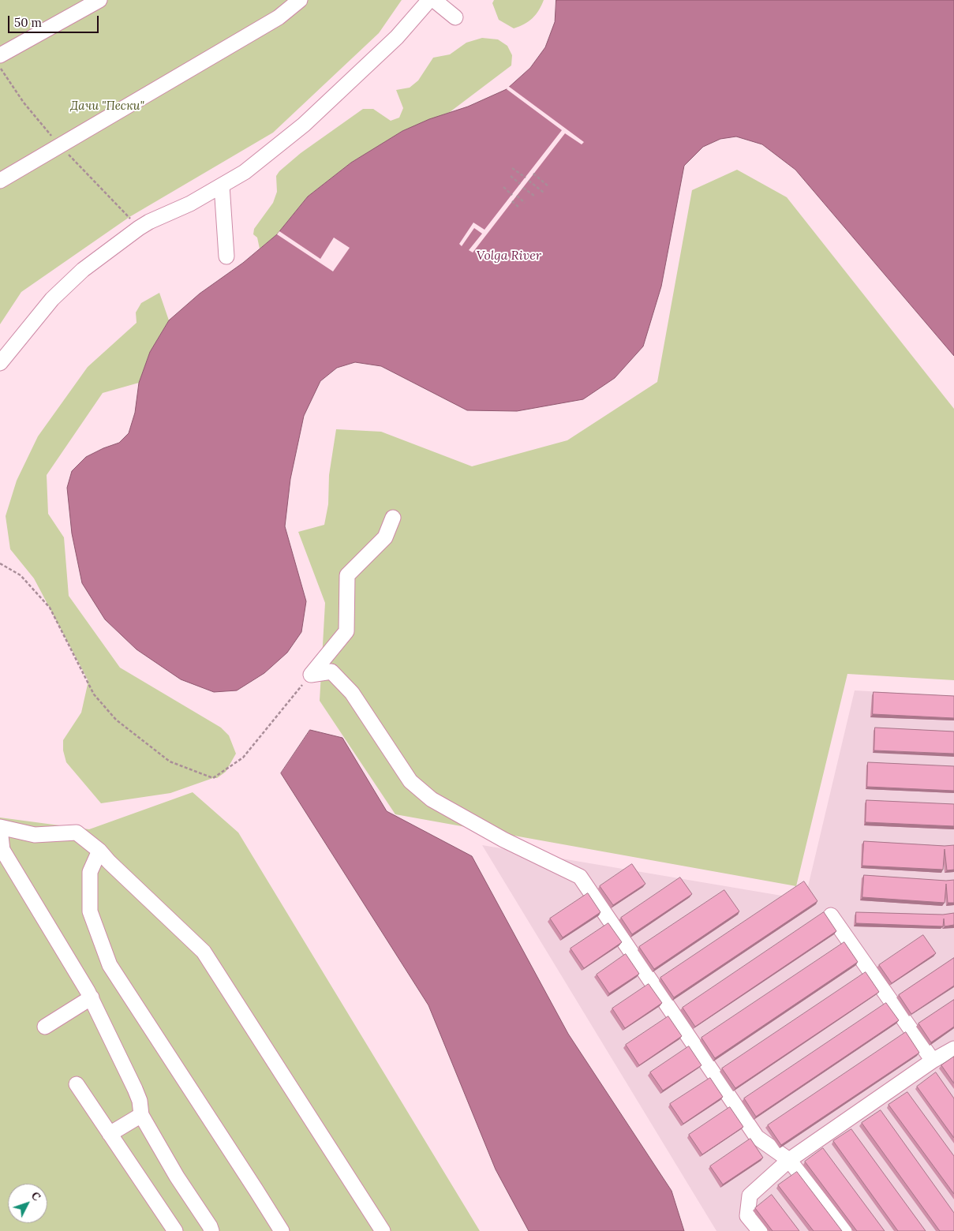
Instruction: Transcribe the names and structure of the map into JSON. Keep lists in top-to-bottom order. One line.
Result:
{"water":["Volga River"],"parks":["Дачи \"Пески\""],"scale_bar":"50 m","north":"top right"}
